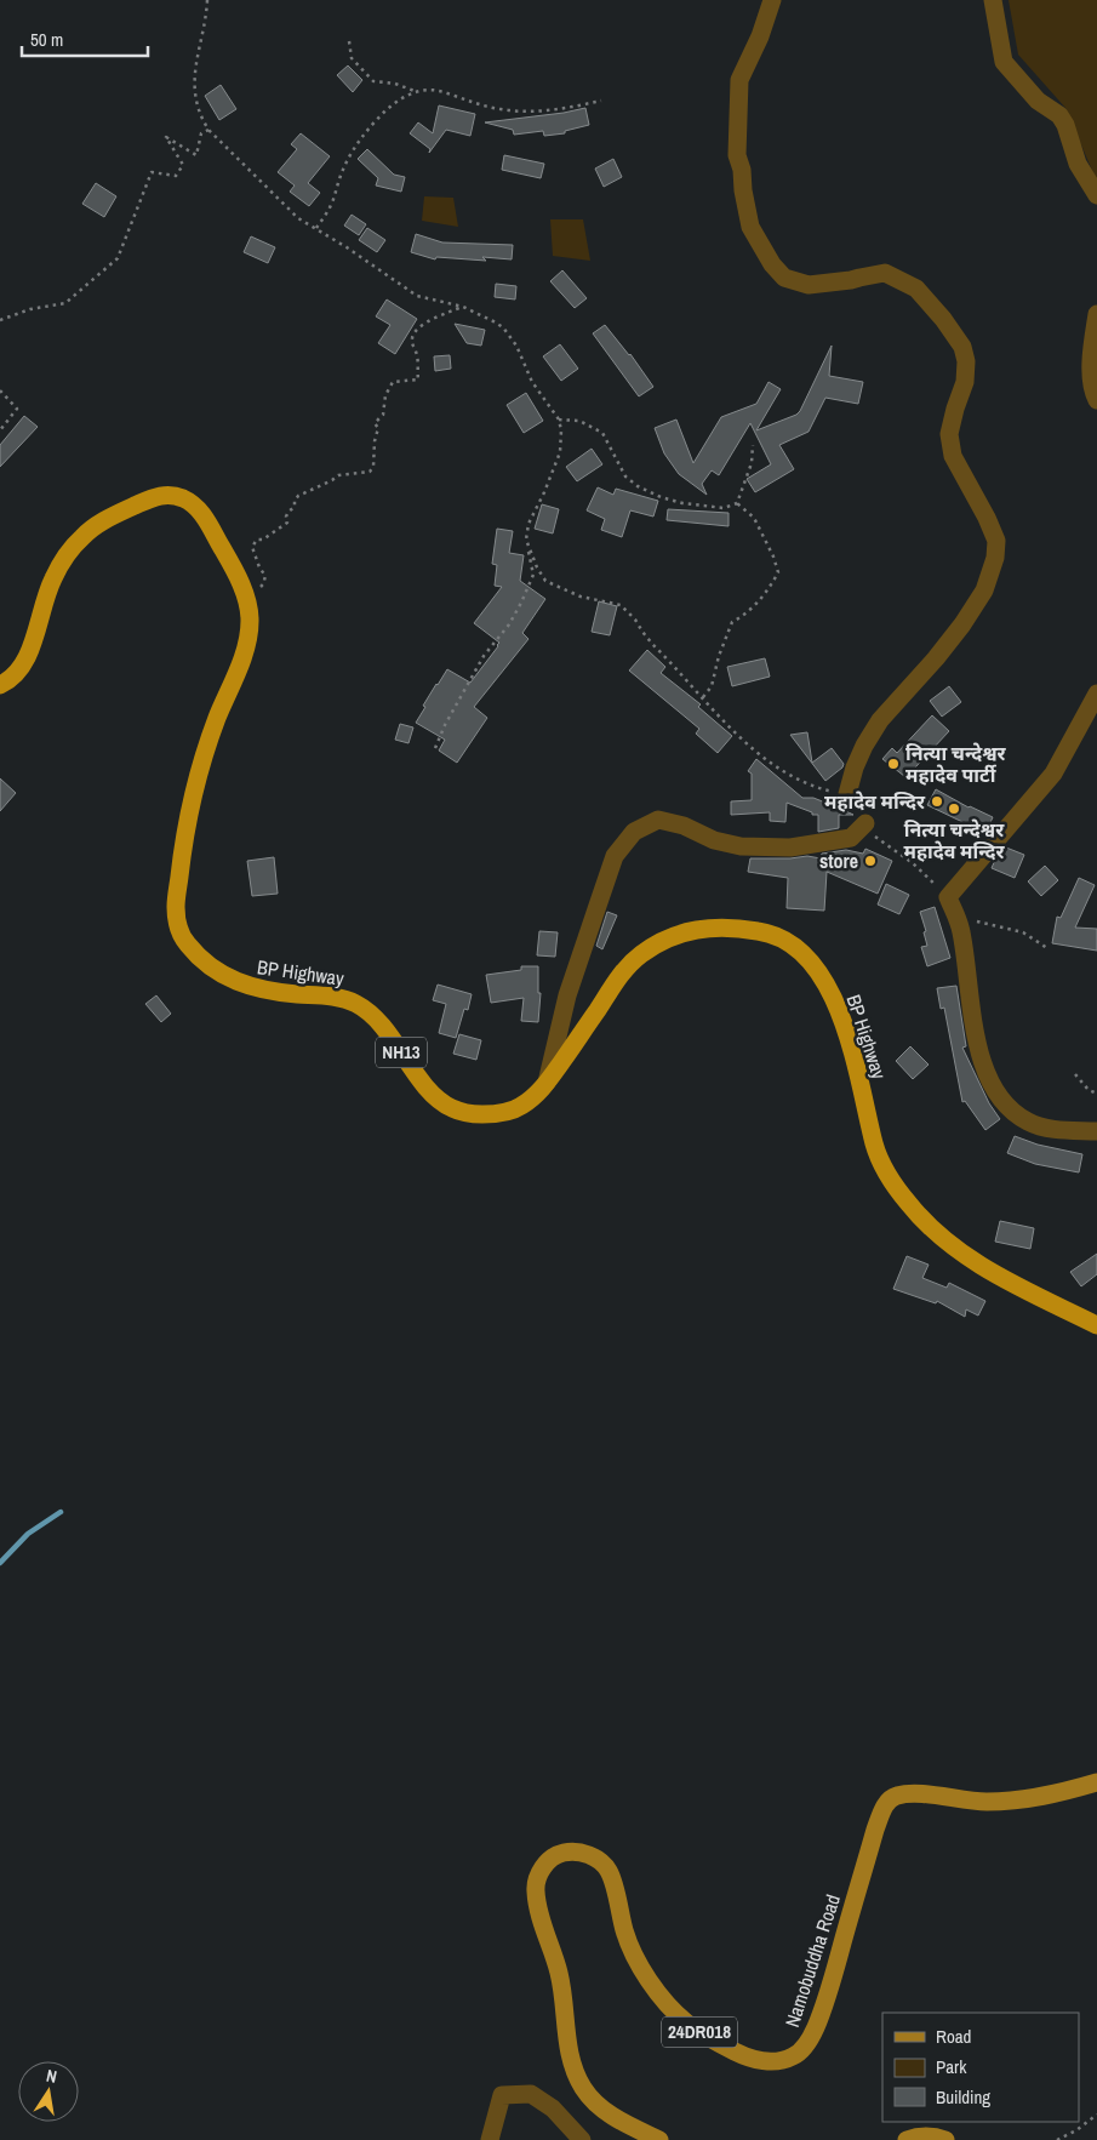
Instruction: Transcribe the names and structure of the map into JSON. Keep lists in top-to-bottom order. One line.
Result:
{"streets":{"highway":["BP Highway","NH13"],"main road":["Namobuddha Road","24DR018"]},"places":["नित्या चन्देश्वर महादेव पार्टी","महादेव मन्दिर","नित्या चन्देश्वर महादेव मन्दिर","store"],"legend":["Road","Park","Building"],"scale_bar":"50 m","north":"top"}
